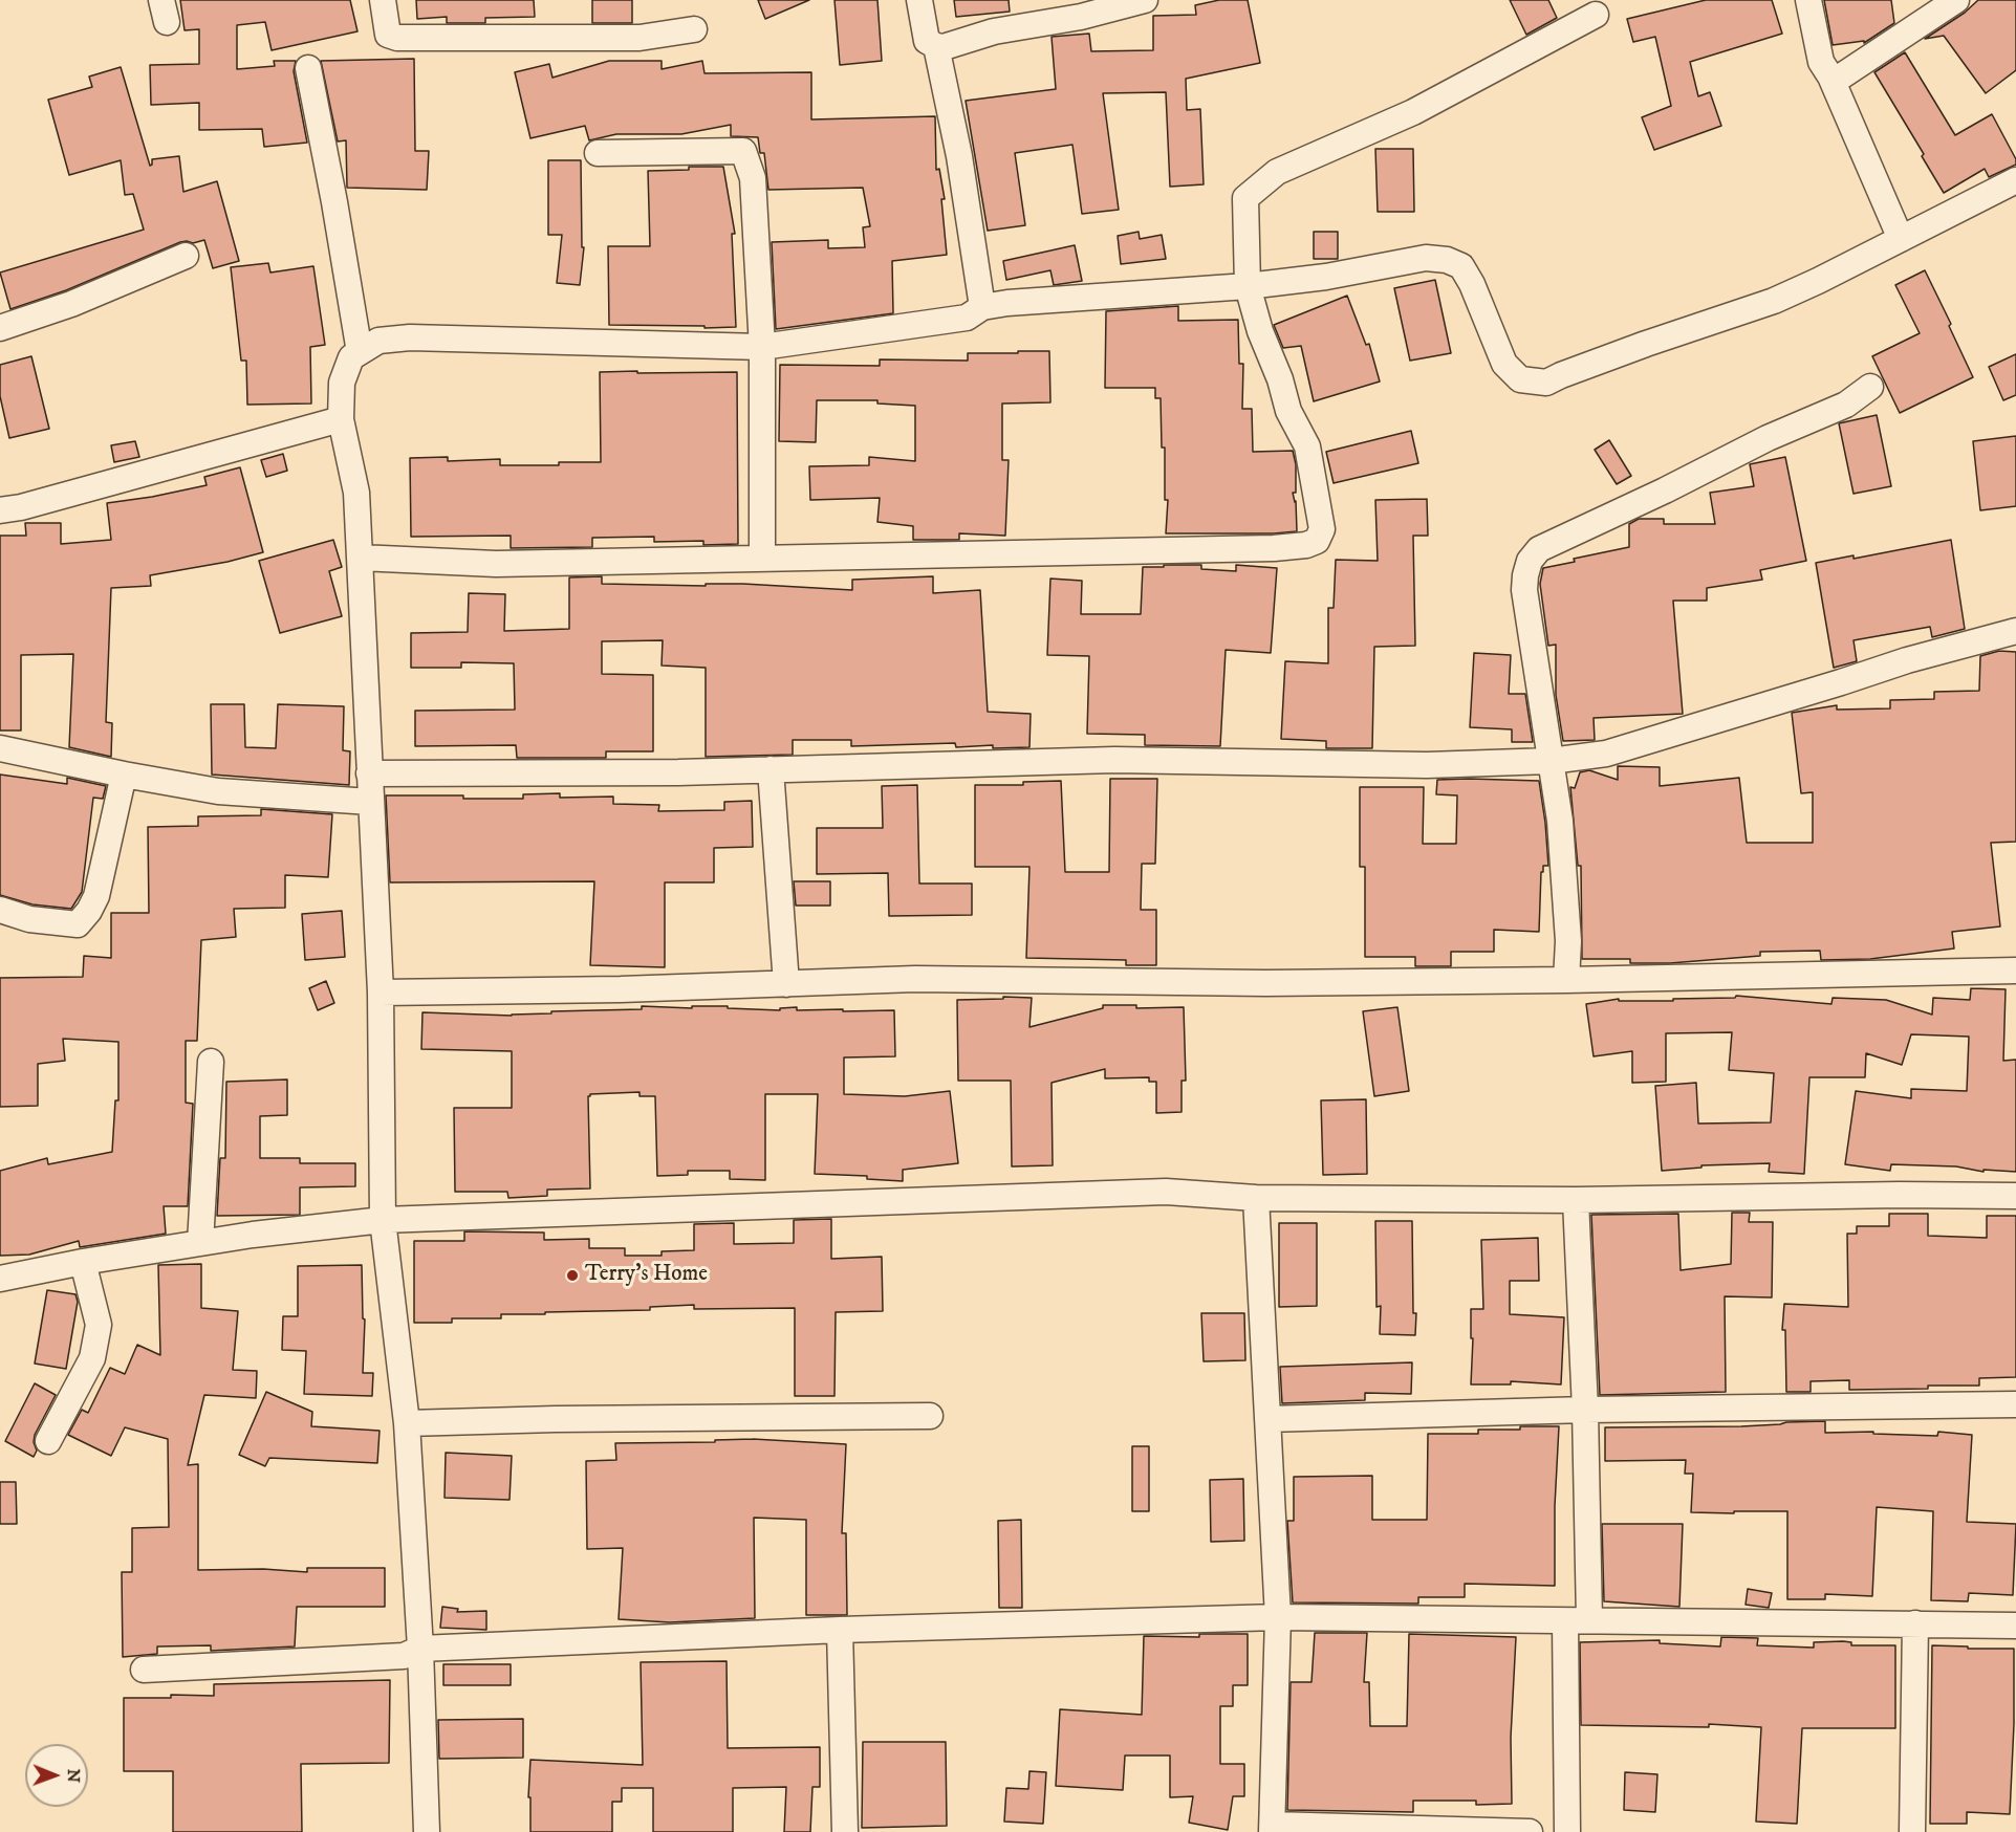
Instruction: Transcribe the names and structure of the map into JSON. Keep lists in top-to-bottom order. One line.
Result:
{"places":["Terry's Home"],"north":"right"}
